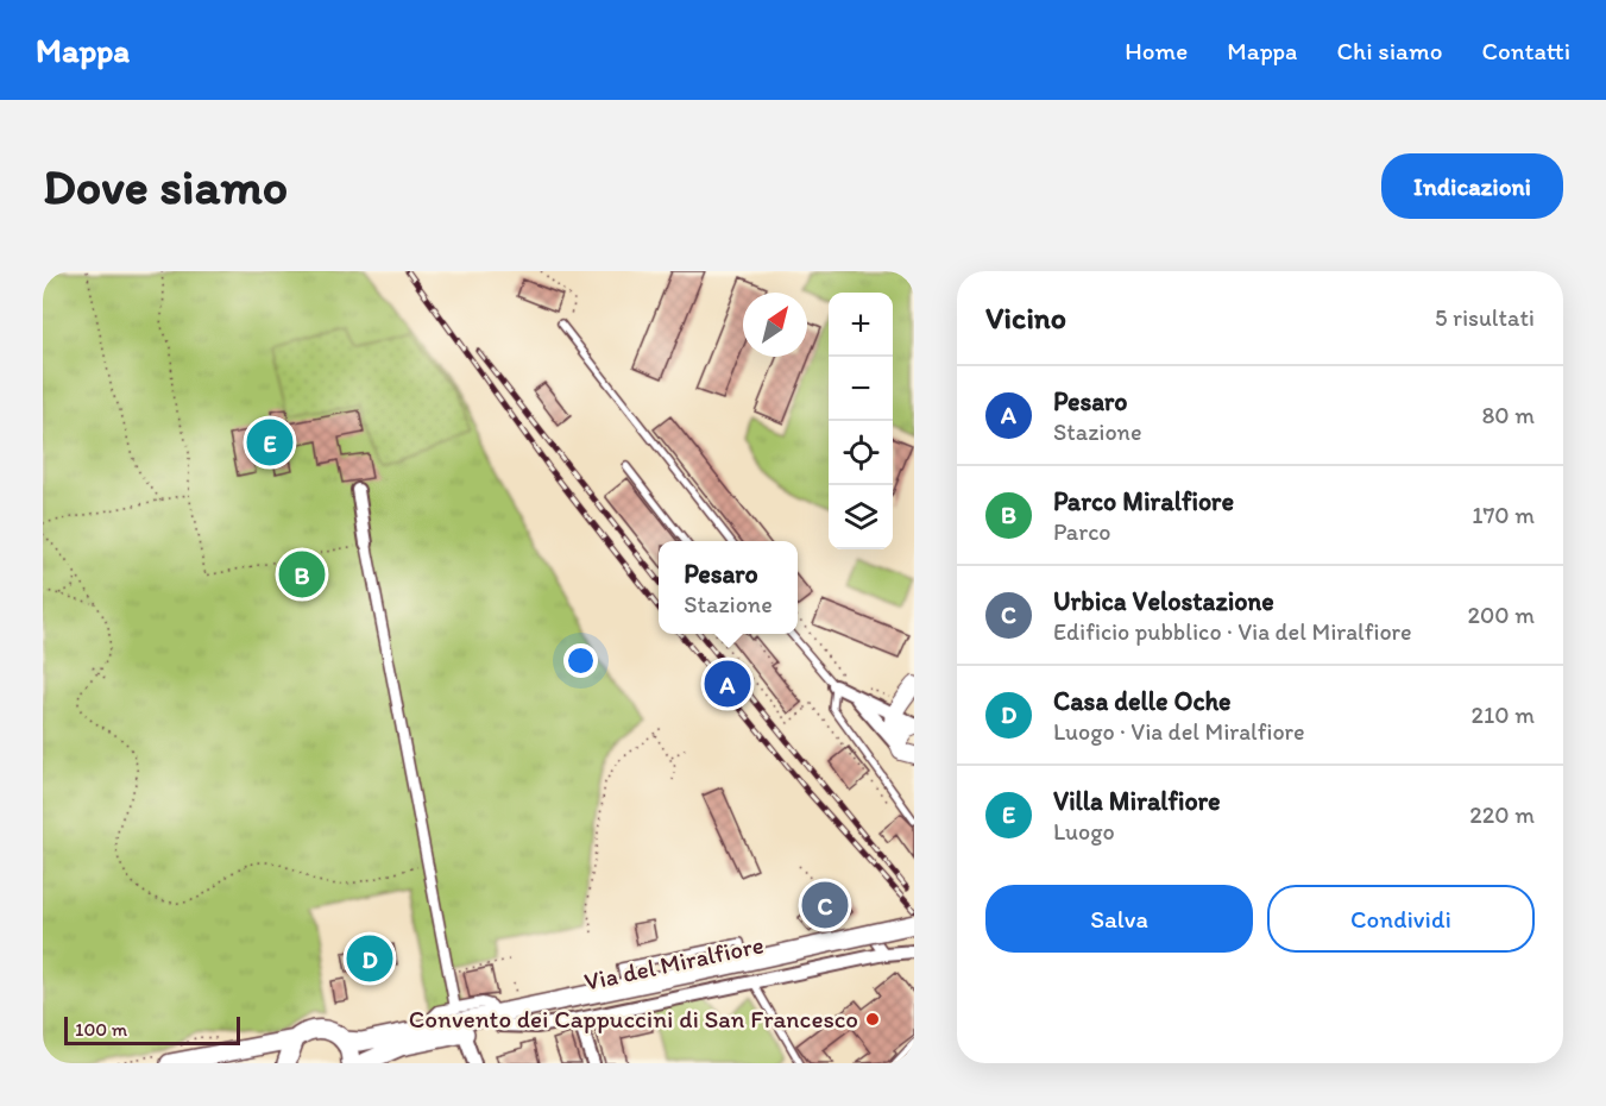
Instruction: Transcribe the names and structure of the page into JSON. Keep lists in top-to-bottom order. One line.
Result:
{"streets":{"main road":["Via del Miralfiore"]},"places":["Convento dei Cappuccini di San Francesco"],"scale_bar":"100 m","north":"top right","page":{"header":"Mappa","nav":["Home","Mappa","Chi siamo","Contatti"],"buttons":["Indicazioni",["Salva","Condividi"]],"title":"Dove siamo","heading":["Vicino","5 risultati"],"map_buttons":["+","−"],"list":[{"mark":"A","name":"Pesaro","note":"Stazione","value":"80 m"},{"mark":"B","name":"Parco Miralfiore","note":"Parco","value":"170 m"},{"mark":"C","name":"Urbica Velostazione","note":"Edificio pubblico · Via del Miralfiore","value":"200 m"},{"mark":"D","name":"Casa delle Oche","note":"Luogo · Via del Miralfiore","value":"210 m"},{"mark":"E","name":"Villa Miralfiore","note":"Luogo","value":"220 m"}],"pins":["E","B","A","C","D"],"popup":["Pesaro","Stazione"],"scale":"100 m"}}
